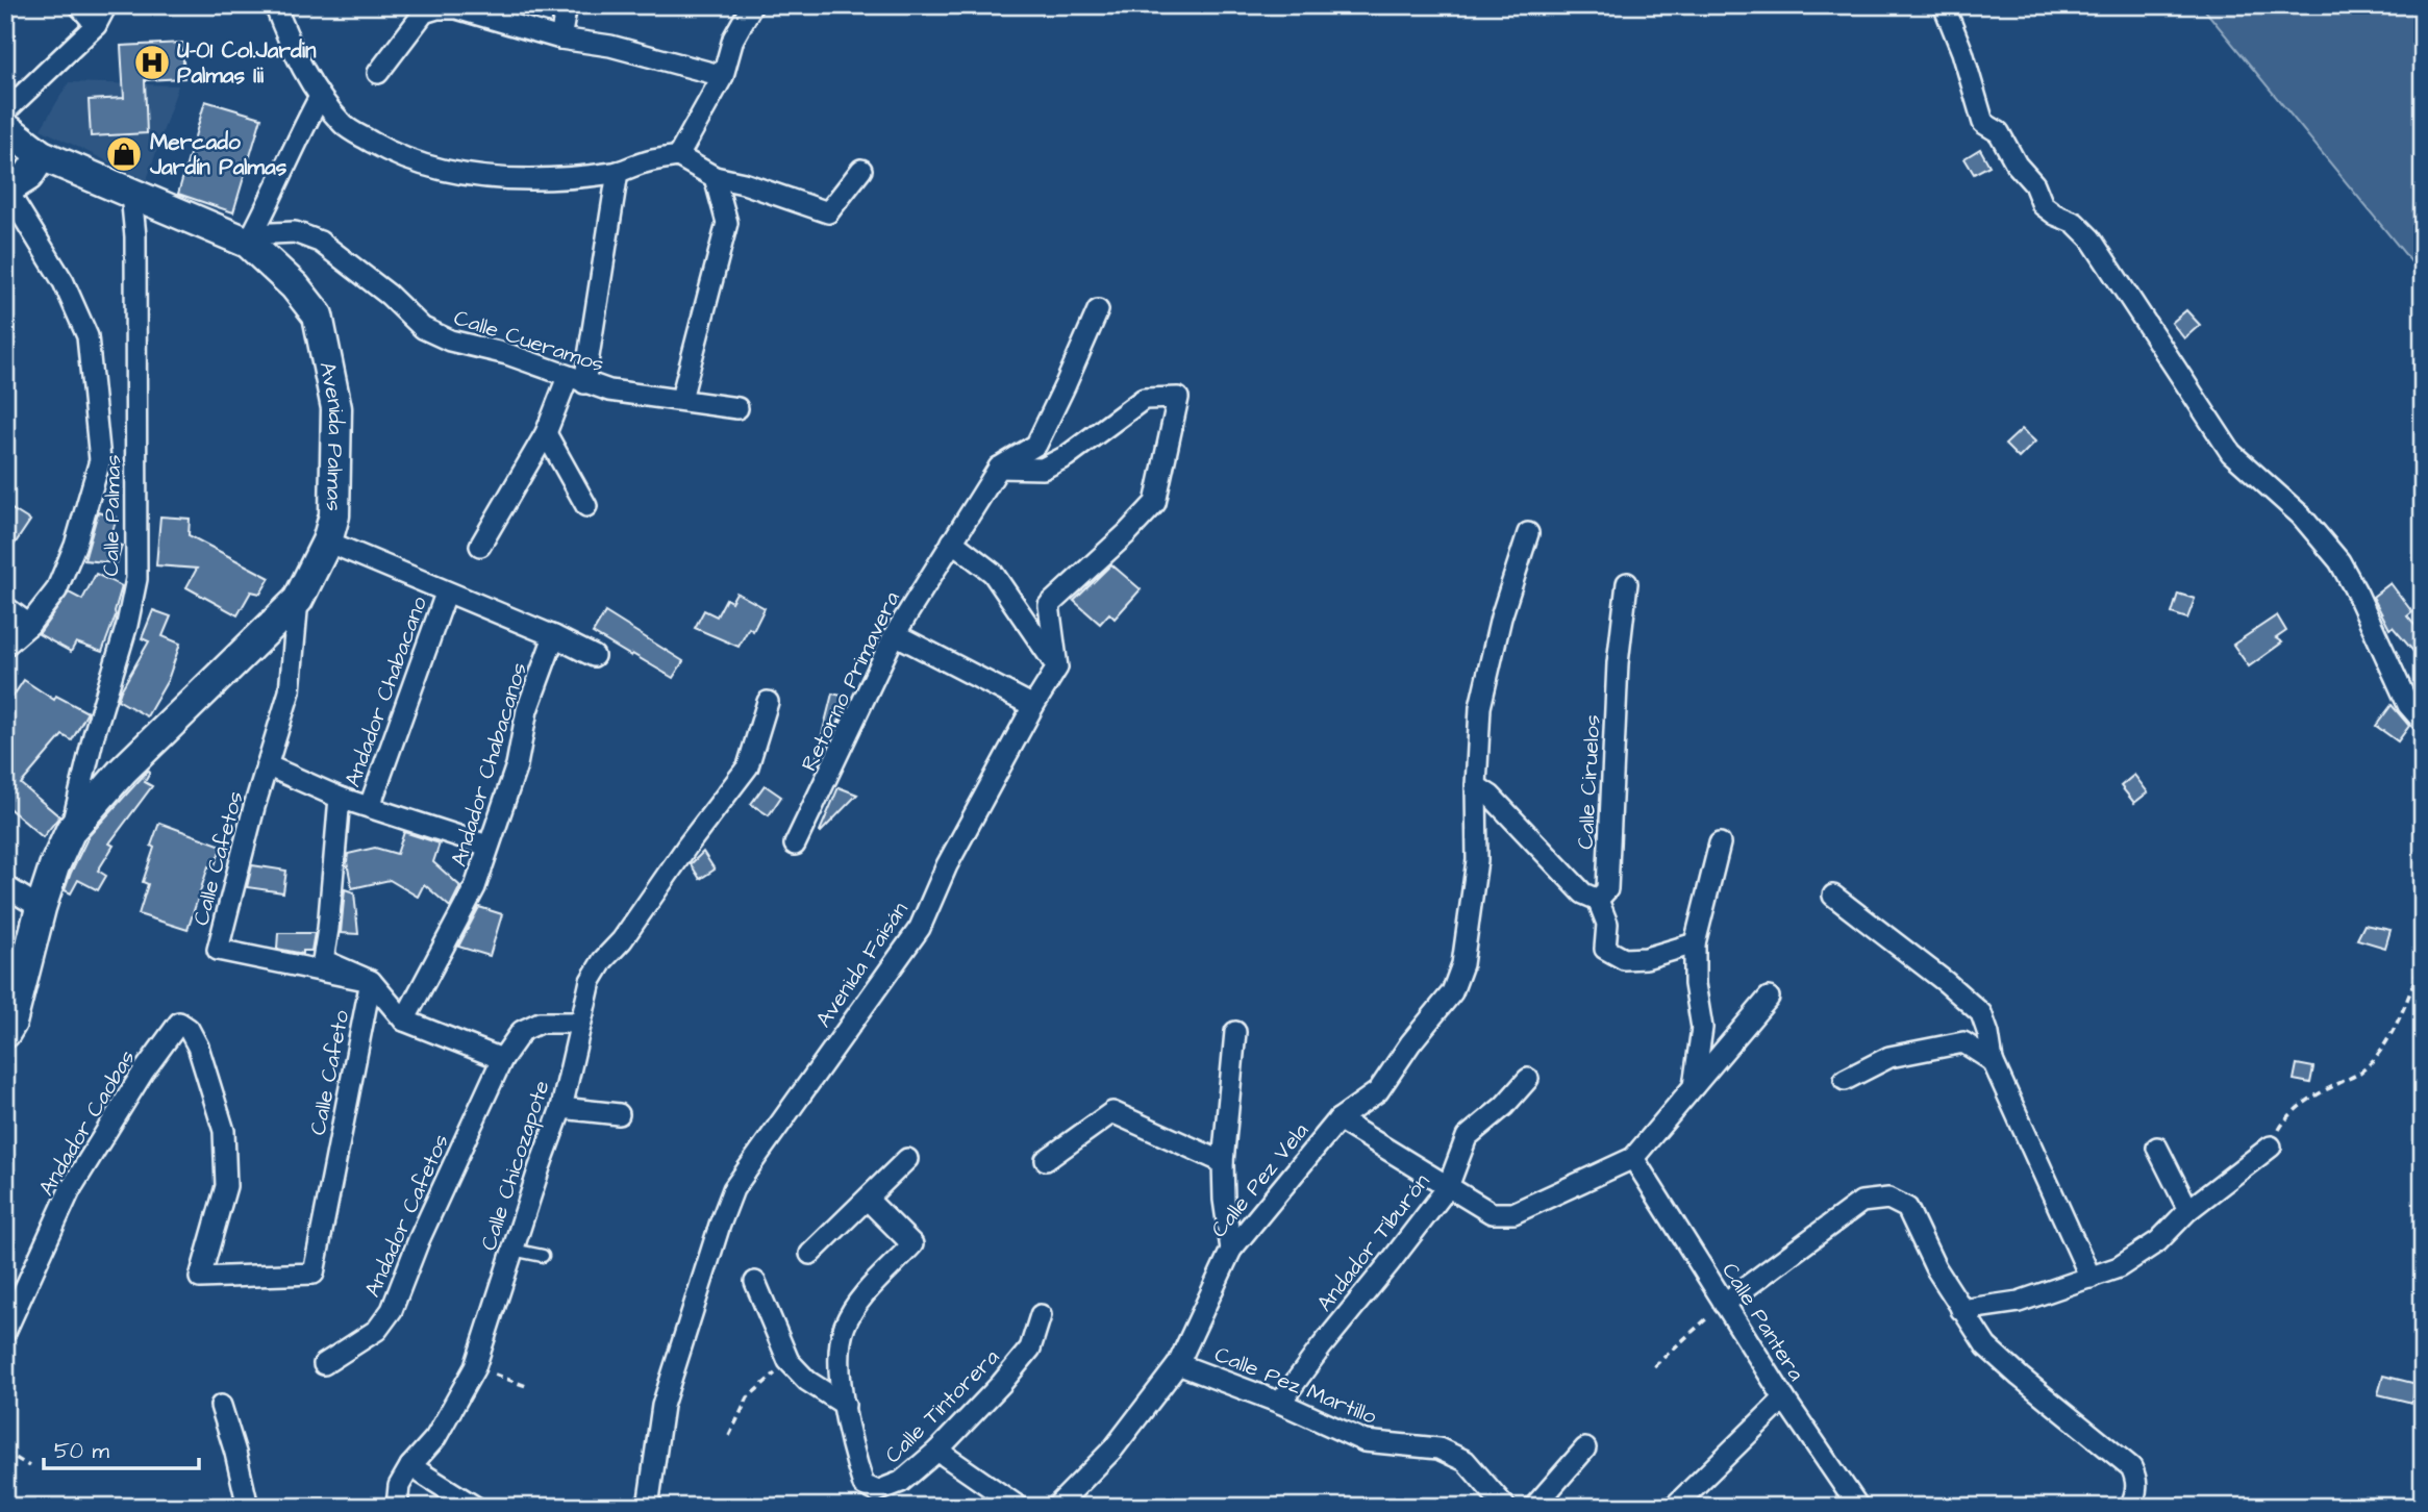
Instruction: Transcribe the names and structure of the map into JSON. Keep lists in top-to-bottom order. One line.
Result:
{"streets":{"main road":["Avenida Palmas"],"street":["Calle Cueramos","Calle Palmas","Retorno Primavera","Andador Chabacano","Andador Chabacanos","Calle Ciruelos","Calle Cafetos","Avenida Faisán","Calle Cafeto","Andador Caobas","Calle Chicozapote","Calle Pez Vela","Andador Cafetos","Andador Tiburón","Calle Pantera","Calle Pez Martillo","Calle Tintorera"]},"crossings":[["Calle Cueramos","Avenida Palmas"],["Avenida Palmas","Calle Palmas"],["Avenida Palmas","Calle Cafetos"],["Calle Cafetos","Calle Cafeto"],["Calle Cafeto","Andador Caobas"],["Calle Chicozapote","Andador Cafetos"],["Calle Pez Vela","Andador Tiburón"],["Calle Pez Vela","Calle Pantera"],["Calle Pez Vela","Calle Pez Martillo"],["Andador Tiburón","Calle Pez Martillo"]],"places":{"hospital":["U-01 Col.Jardin Palmas Iii"],"shop":["Mercado Jardín Palmas"]},"scale_bar":"50 m"}
